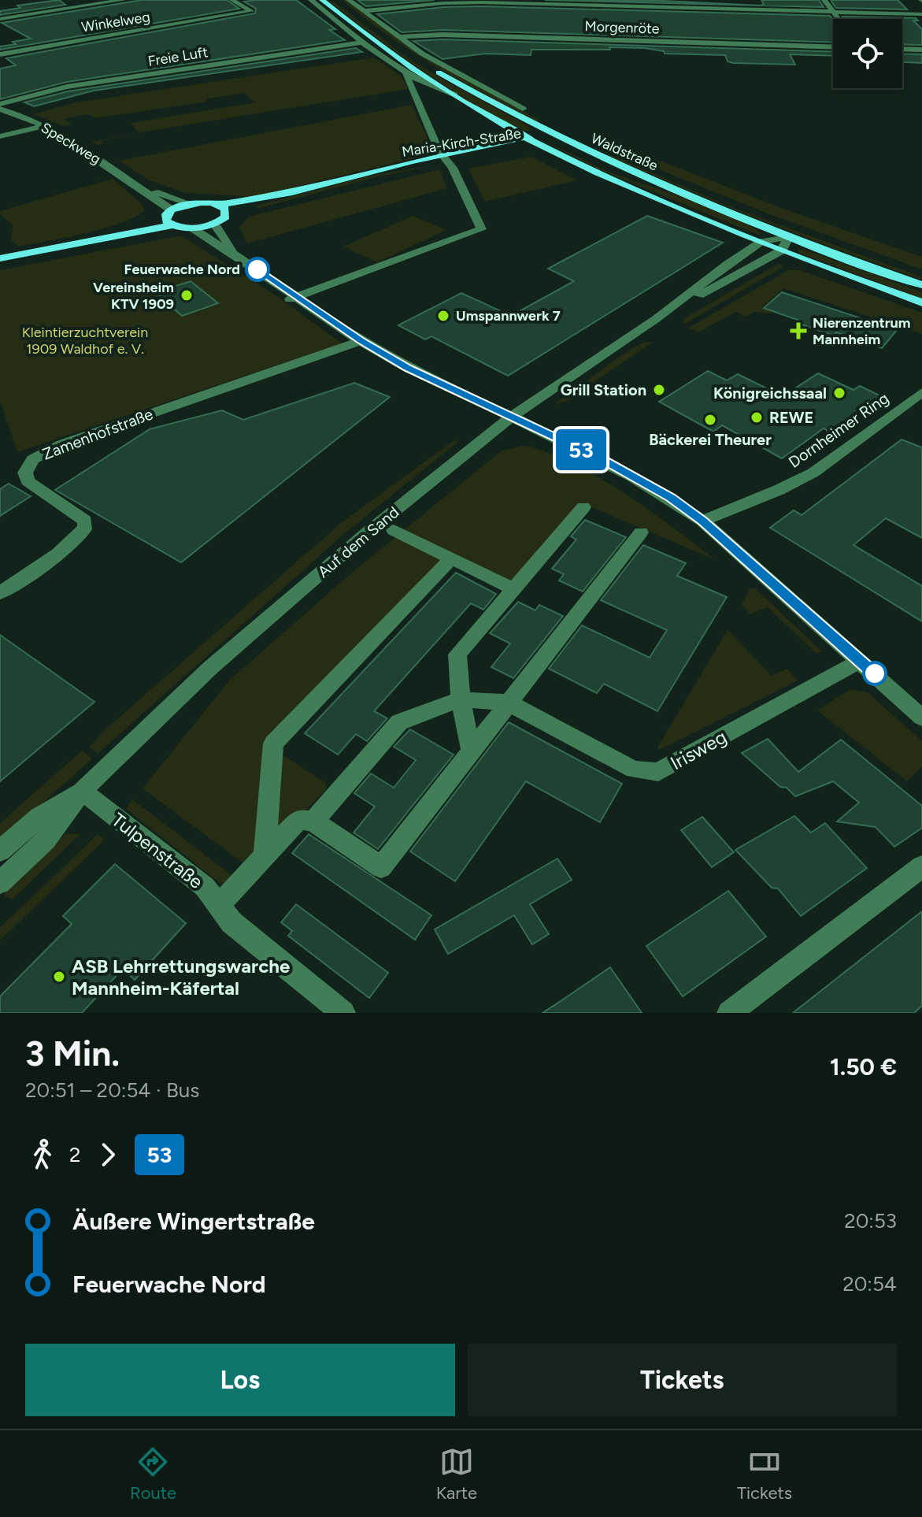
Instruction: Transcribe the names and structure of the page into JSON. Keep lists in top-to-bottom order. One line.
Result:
{"streets":{"main road":["Maria-Kirch-Straße","Waldstraße"],"street":["Winkelweg","Morgenröte","Freie Luft","Speckweg","Dornheimer Ring","Zamenhofstraße","Auf dem Sand","Irisweg","Tulpenstraße"]},"crossings":[["Freie Luft","Waldstraße"],["Maria-Kirch-Straße","Waldstraße"],["Waldstraße","Auf dem Sand"],["Auf dem Sand","Tulpenstraße"]],"parks":["Kleintierzuchtverein 1909 Waldhof e. V."],"places":{"other":["Feuerwache Nord","Vereinsheim KTV 1909","Umspannwerk 7","Grill Station","Königreichssaal","REWE","Bäckerei Theurer","ASB Lehrrettungswarche Mannheim-Käfertal"],"health":["Nierenzentrum Mannheim"]},"lines":["bus line 53"],"page":{"on_map":"53","heading":["3 Min.","20:51 – 20:54 · Bus","1.50 €"],"legs":["2","53"],"list":[{"name":"Äußere Wingertstraße","value":"20:53"},{"name":"Feuerwache Nord","value":"20:54"}],"buttons":["Los","Tickets"],"tabs":["Route","Karte","Tickets"]}}
